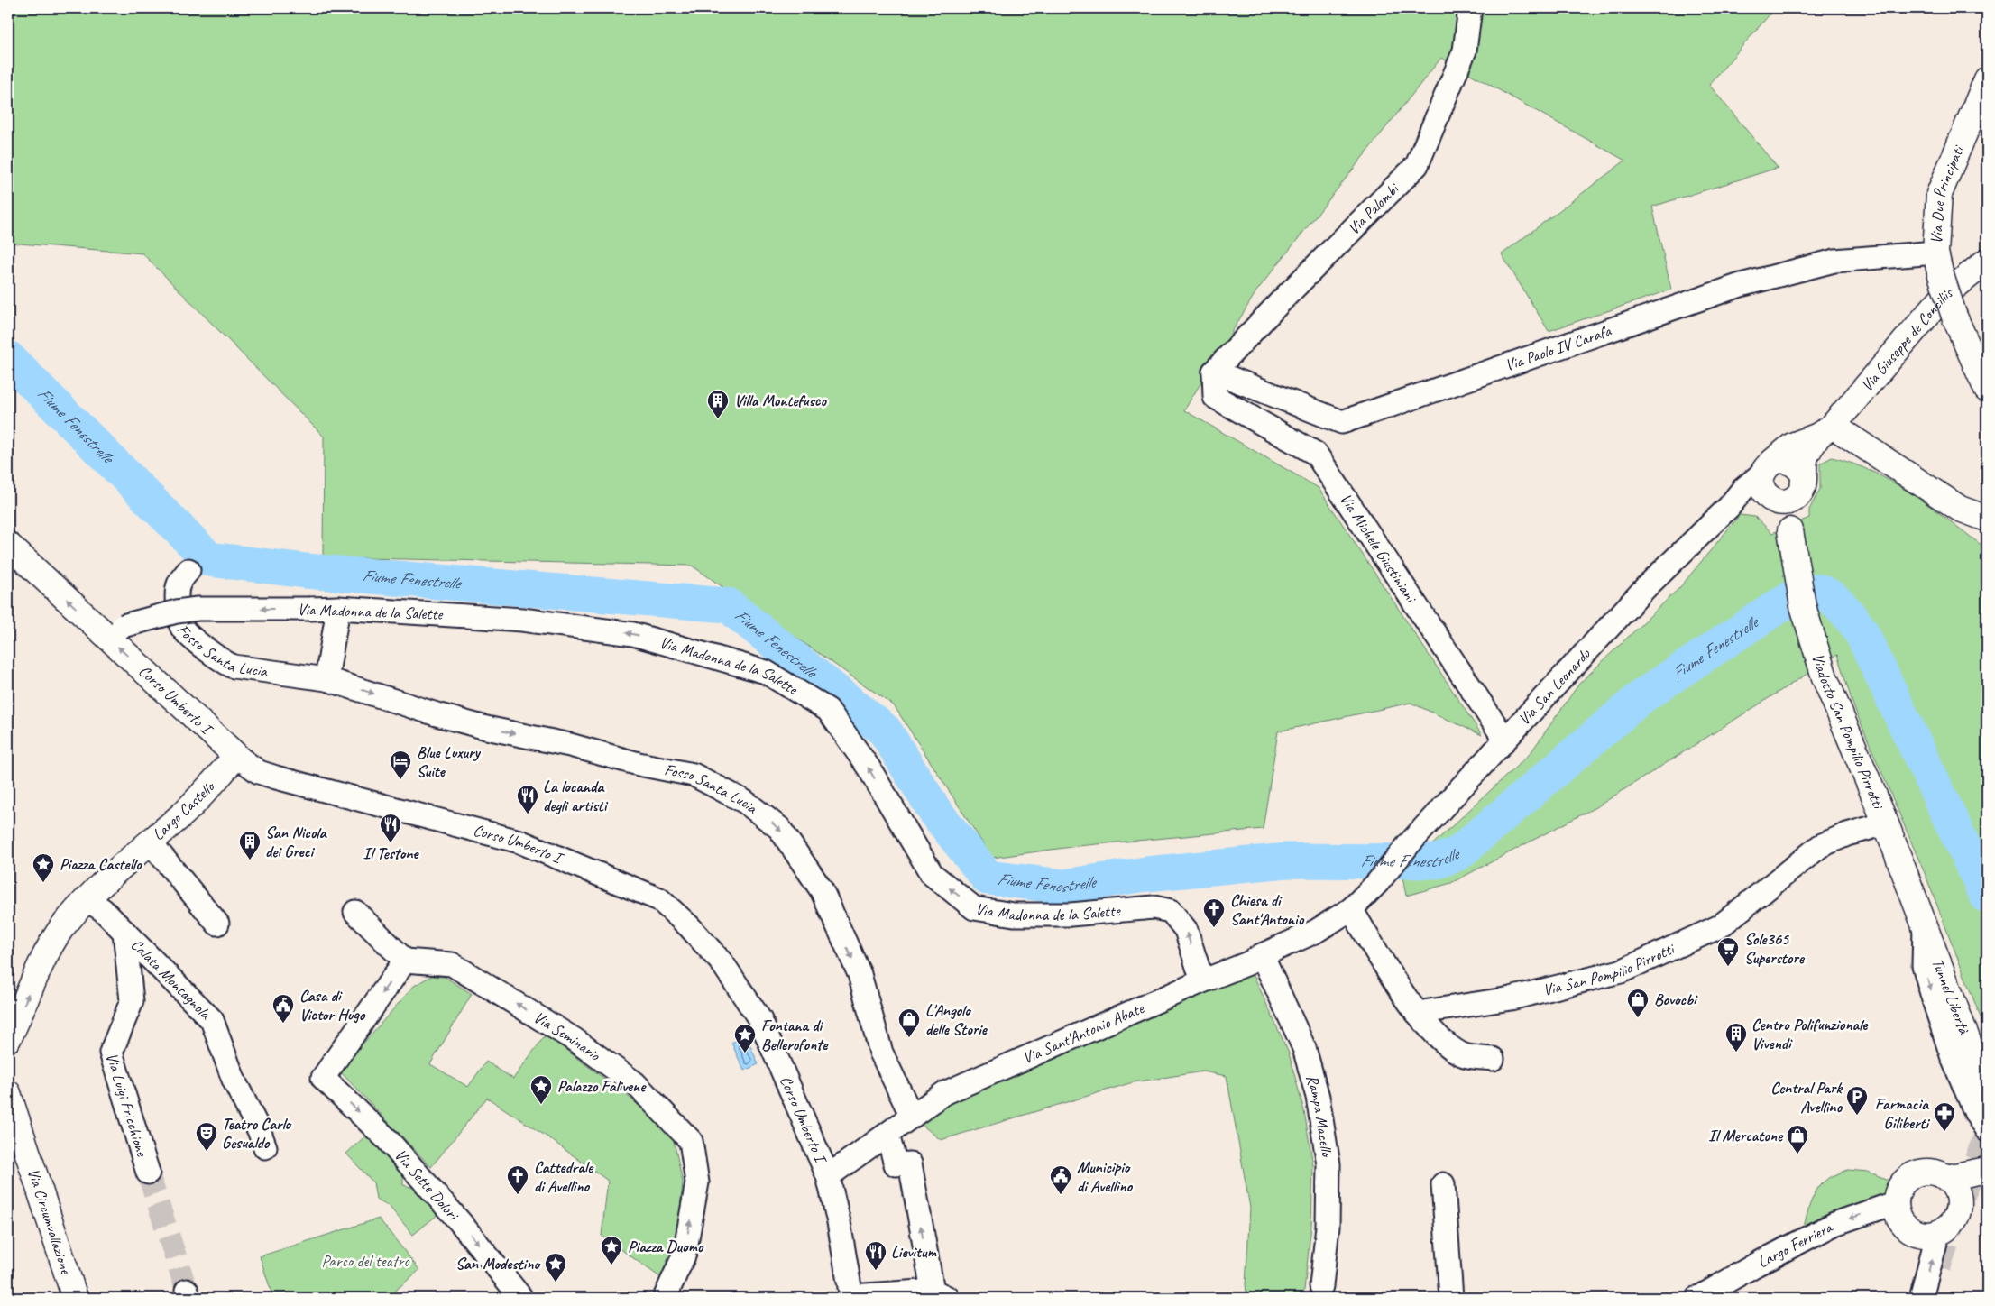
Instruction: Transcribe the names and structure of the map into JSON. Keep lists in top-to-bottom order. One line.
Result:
{"streets":{"street":["Via Due Principati","Via Palombi","Via Giuseppe de Conciliis","Via Paolo IV Carafa","Via Michele Giustiniani","Via Madonna de la Salette","Fosso Santa Lucia","Via San Leonardo","Corso Umberto I","Viadotto San Pompilio Pirrotti","Largo Castello","Via San Pompilio Pirrotti","Calata Montagnola","Tunnel Libertà","Via Sant'Antonio Abate","Via Seminario","Via Luigi Fricchione","Rampa Macello","Via Sette Dolori","Via Circumvallazione","Largo Ferriera"]},"crossings":[["Via Due Principati","Via Paolo IV Carafa"],["Via Palombi","Via Paolo IV Carafa"],["Via Palombi","Via Michele Giustiniani"],["Via Giuseppe de Conciliis","Via San Leonardo"],["Via Giuseppe de Conciliis","Viadotto San Pompilio Pirrotti"],["Via Paolo IV Carafa","Via Michele Giustiniani"],["Via Michele Giustiniani","Via San Leonardo"],["Via Madonna de la Salette","Corso Umberto I"],["Via Madonna de la Salette","Via Sant'Antonio Abate"],["Fosso Santa Lucia","Via Sant'Antonio Abate"],["Via San Leonardo","Via Sant'Antonio Abate"],["Corso Umberto I","Largo Castello"],["Corso Umberto I","Via Sant'Antonio Abate"],["Viadotto San Pompilio Pirrotti","Via San Pompilio Pirrotti"],["Viadotto San Pompilio Pirrotti","Tunnel Libertà"],["Largo Castello","Calata Montagnola"],["Calata Montagnola","Via Luigi Fricchione"],["Via Sant'Antonio Abate","Rampa Macello"],["Via Seminario","Via Sette Dolori"]],"one_way":["Via Madonna de la Salette","Fosso Santa Lucia","Largo Castello","Via Seminario","Via Sette Dolori","Largo Ferriera"],"water":["Fiume Fenestrelle"],"parks":["Parco del teatro"],"places":{"building":["Villa Montefusco","San Nicola dei Greci","Centro Polifunzionale Vivendi"],"hotel":["Blue Luxury Suite"],"restaurant":["La locanda degli artisti","Il Testone","Lievitum"],"place":["Piazza Castello","Fontana di Bellerofonte","Palazzo Falivene","Piazza Duomo","San Modestino"],"church":["Chiesa di Sant'Antonio","Cattedrale di Avellino"],"supermarket":["Sole365 Superstore"],"shop":["Bovocbi","L'Angolo delle Storie","Il Mercatone"],"public building":["Casa di Victor Hugo","Municipio di Avellino"],"parking":["Central Park Avellino"],"pharmacy":["Farmacia Giliberti"],"theatre":["Teatro Carlo Gesualdo"]}}
